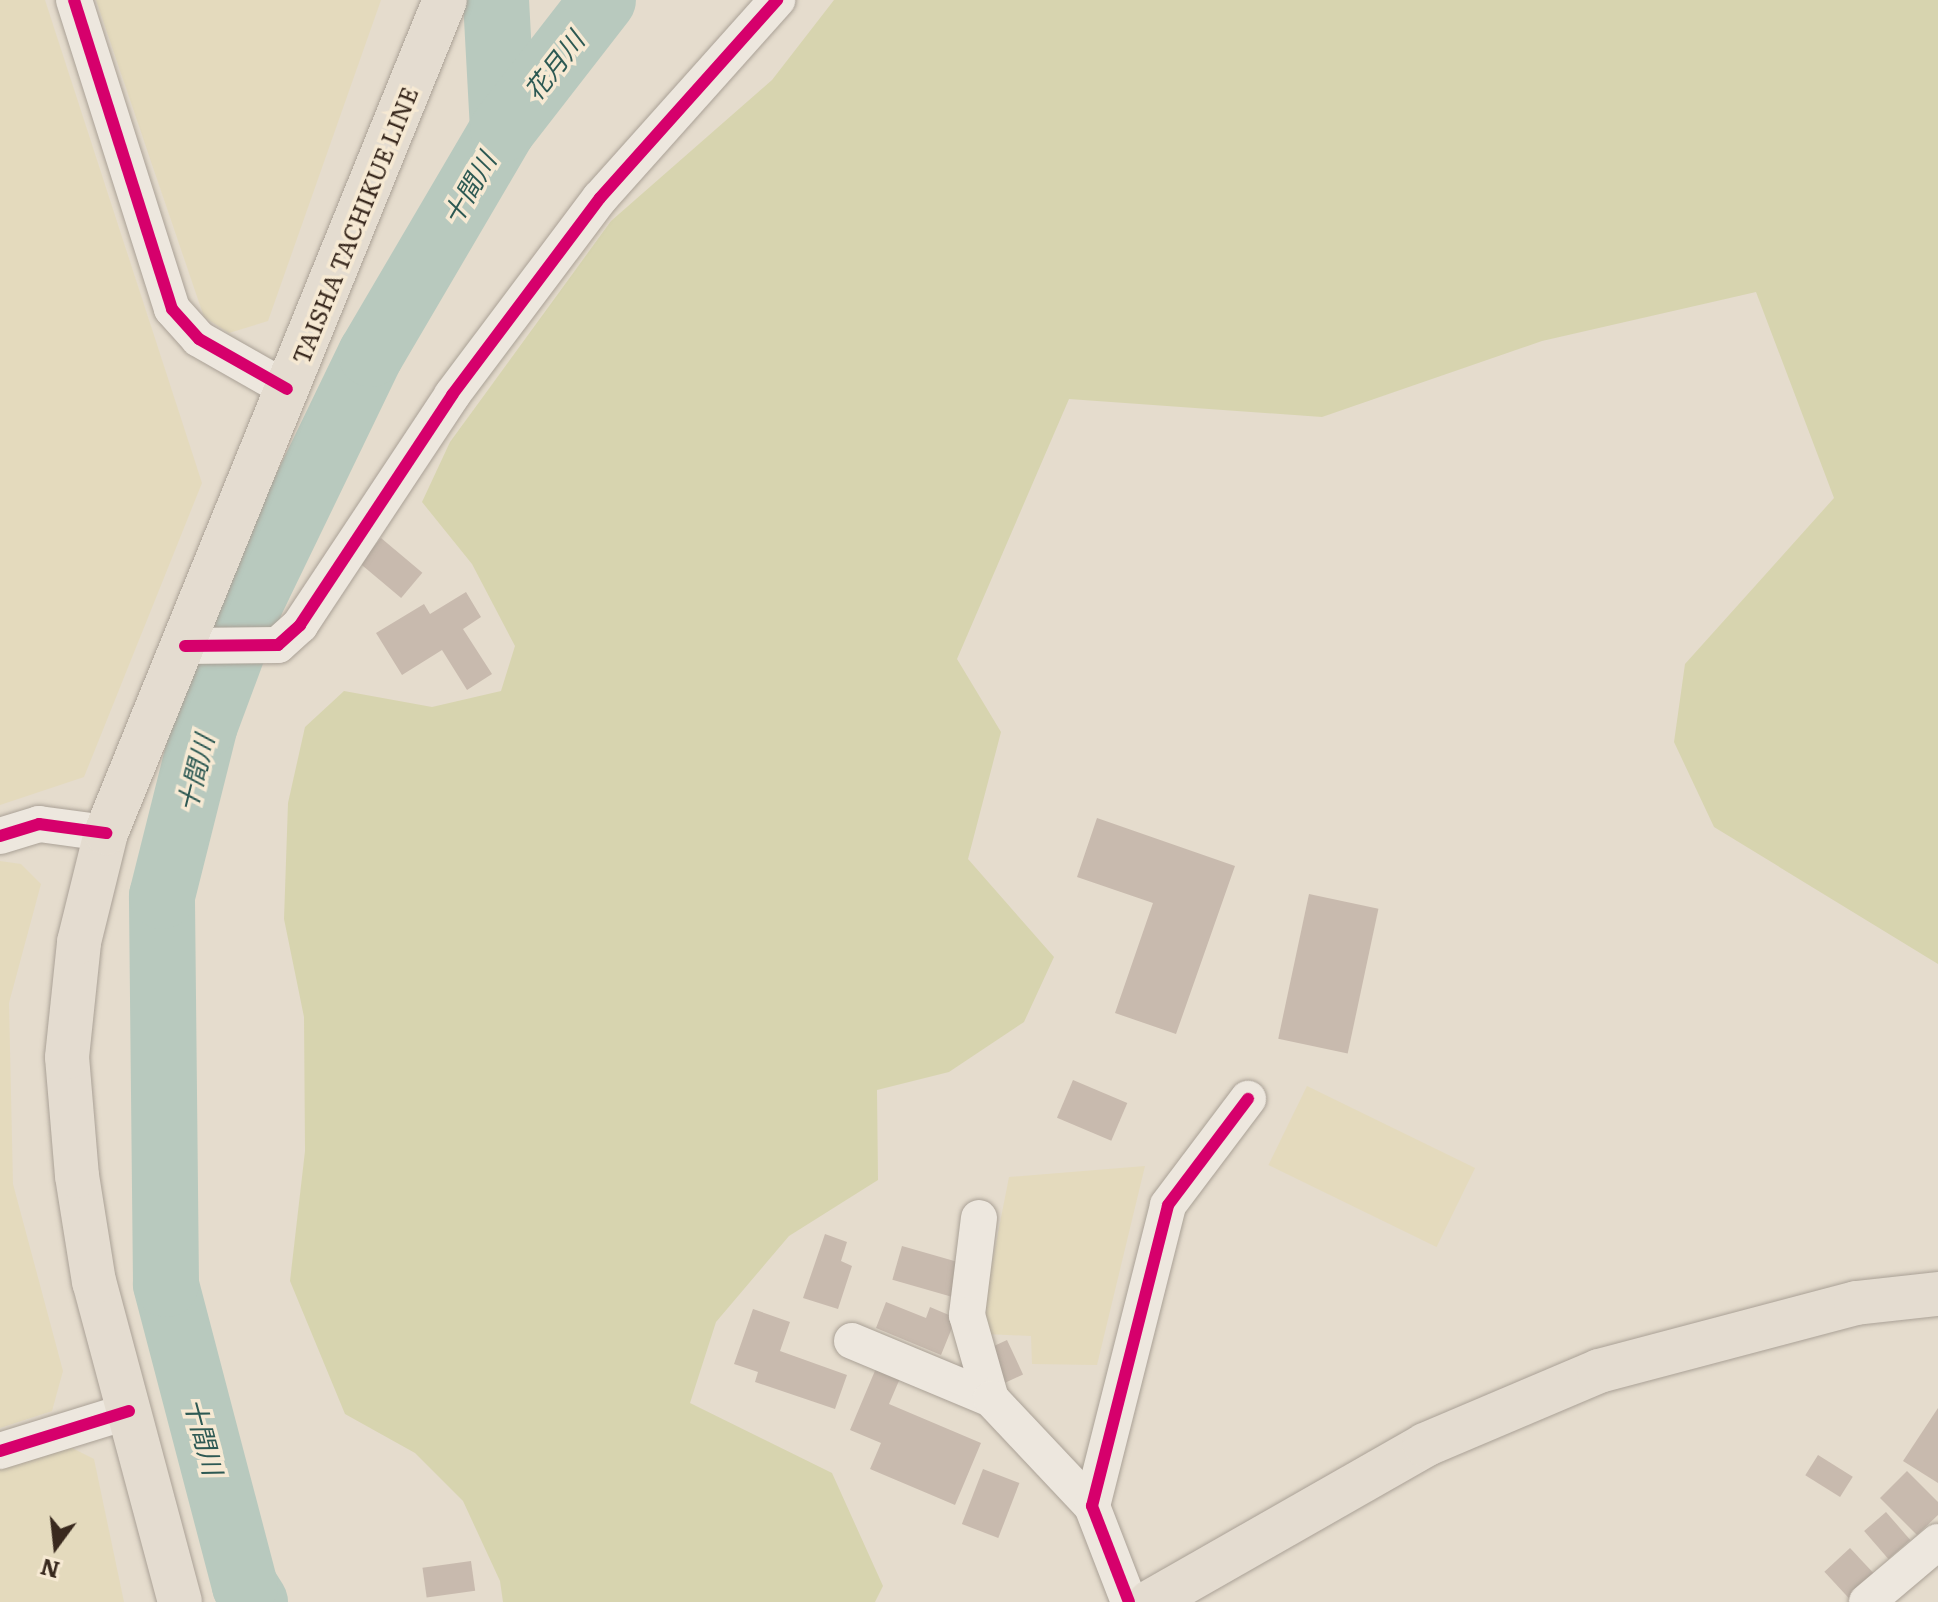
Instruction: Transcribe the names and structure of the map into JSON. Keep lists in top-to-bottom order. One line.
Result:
{"streets":{"main road":["TAISHA TACHIKUE LINE"]},"water":["花月川","十間川"],"north":"bottom"}
